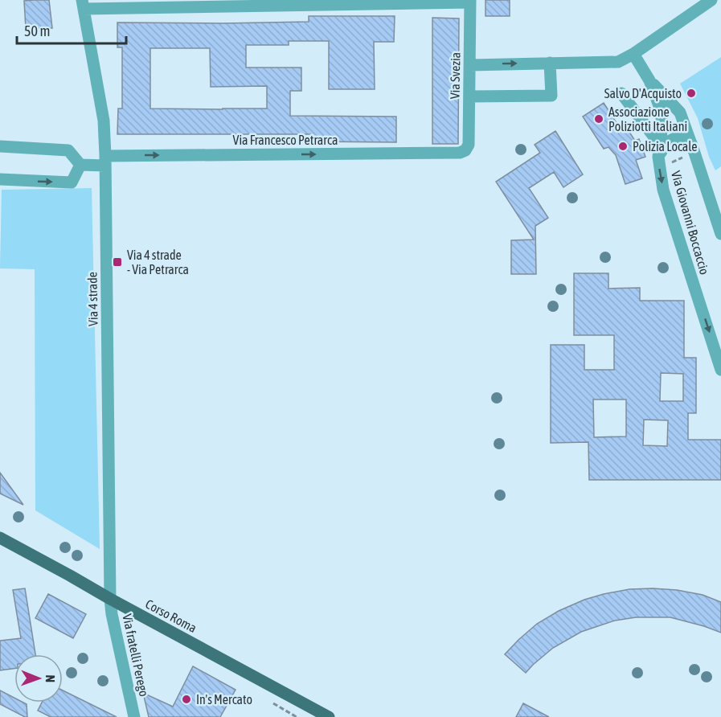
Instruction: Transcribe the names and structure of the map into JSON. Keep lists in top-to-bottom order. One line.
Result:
{"streets":{"main road":["Corso Roma"],"street":["Via Svezia","Via Francesco Petrarca","Via Giovanni Boccaccio","Via 4 strade","Via fratelli Perego"]},"crossings":[["Via Svezia","Via Francesco Petrarca"],["Via Francesco Petrarca","Via 4 strade"],["Via 4 strade","Corso Roma"],["Via 4 strade","Via fratelli Perego"],["Corso Roma","Via fratelli Perego"]],"one_way":["Via Francesco Petrarca"],"places":{"other":["Salvo D'Acquisto","Associazione Poliziotti Italiani","Polizia Locale","In's Mercato"],"transit":["Via 4 strade - Via Petrarca"]},"scale_bar":"50 m","north":"right"}
